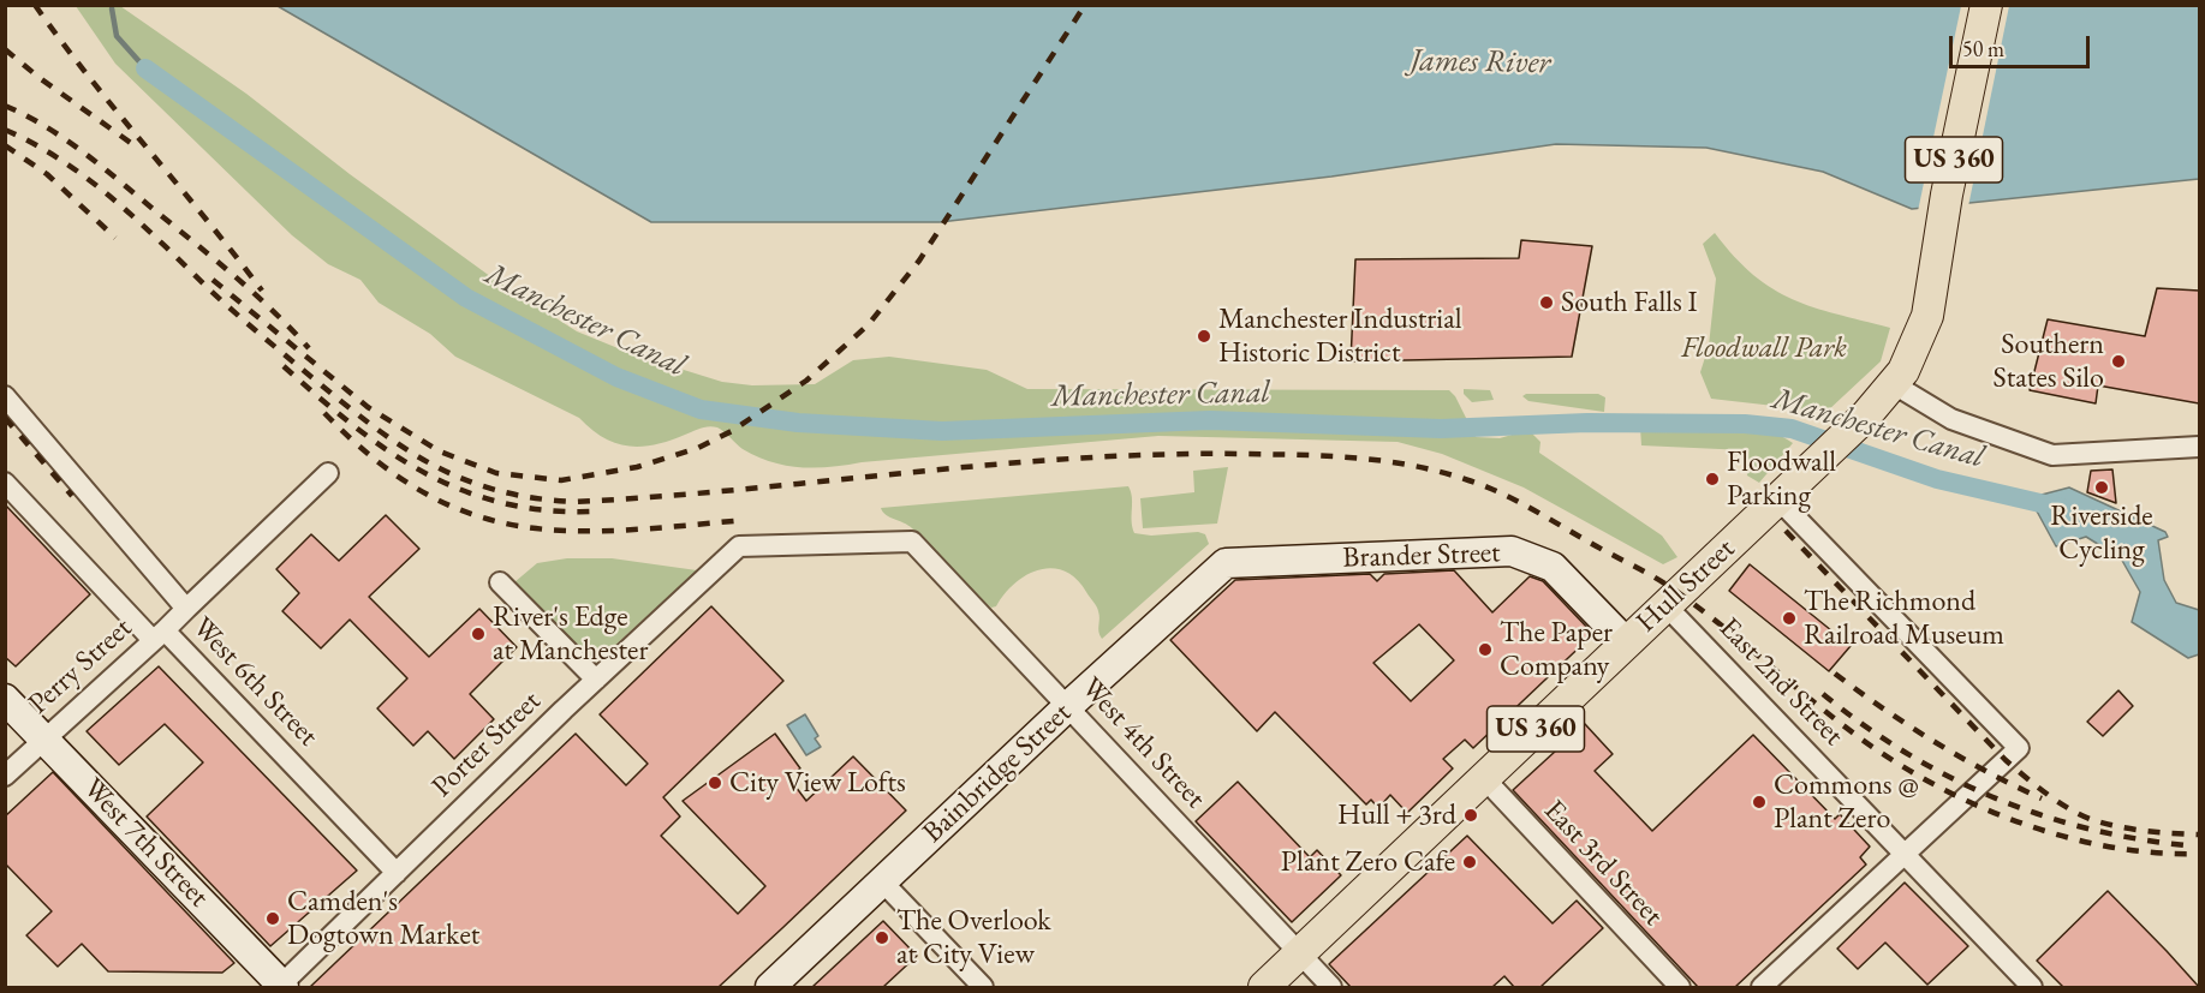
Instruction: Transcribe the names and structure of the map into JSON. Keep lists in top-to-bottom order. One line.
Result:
{"streets":{"main road":["US 360","Hull Street"],"street":["Brander Street","Perry Street","West 6th Street","East 2nd Street","West 4th Street","Porter Street","Bainbridge Street","West 7th Street","East 3rd Street"]},"crossings":[["Brander Street","Hull Street"],["Brander Street","Bainbridge Street"],["Hull Street","East 2nd Street"],["Hull Street","West 4th Street"],["Hull Street","East 3rd Street"],["Perry Street","West 6th Street"],["Perry Street","West 7th Street"],["West 6th Street","Porter Street"],["West 4th Street","Porter Street"],["West 4th Street","Bainbridge Street"],["Porter Street","West 7th Street"]],"water":["James River","Manchester Canal"],"parks":["Floodwall Park"],"places":["South Falls I","Manchester Industrial Historic District","Southern States Silo","Floodwall Parking","Riverside Cycling","The Richmond Railroad Museum","River's Edge at Manchester","The Paper Company","City View Lofts","Commons @ Plant Zero","Hull + 3rd","Plant Zero Cafe","Camden's Dogtown Market","The Overlook at City View"],"scale_bar":"50 m"}
